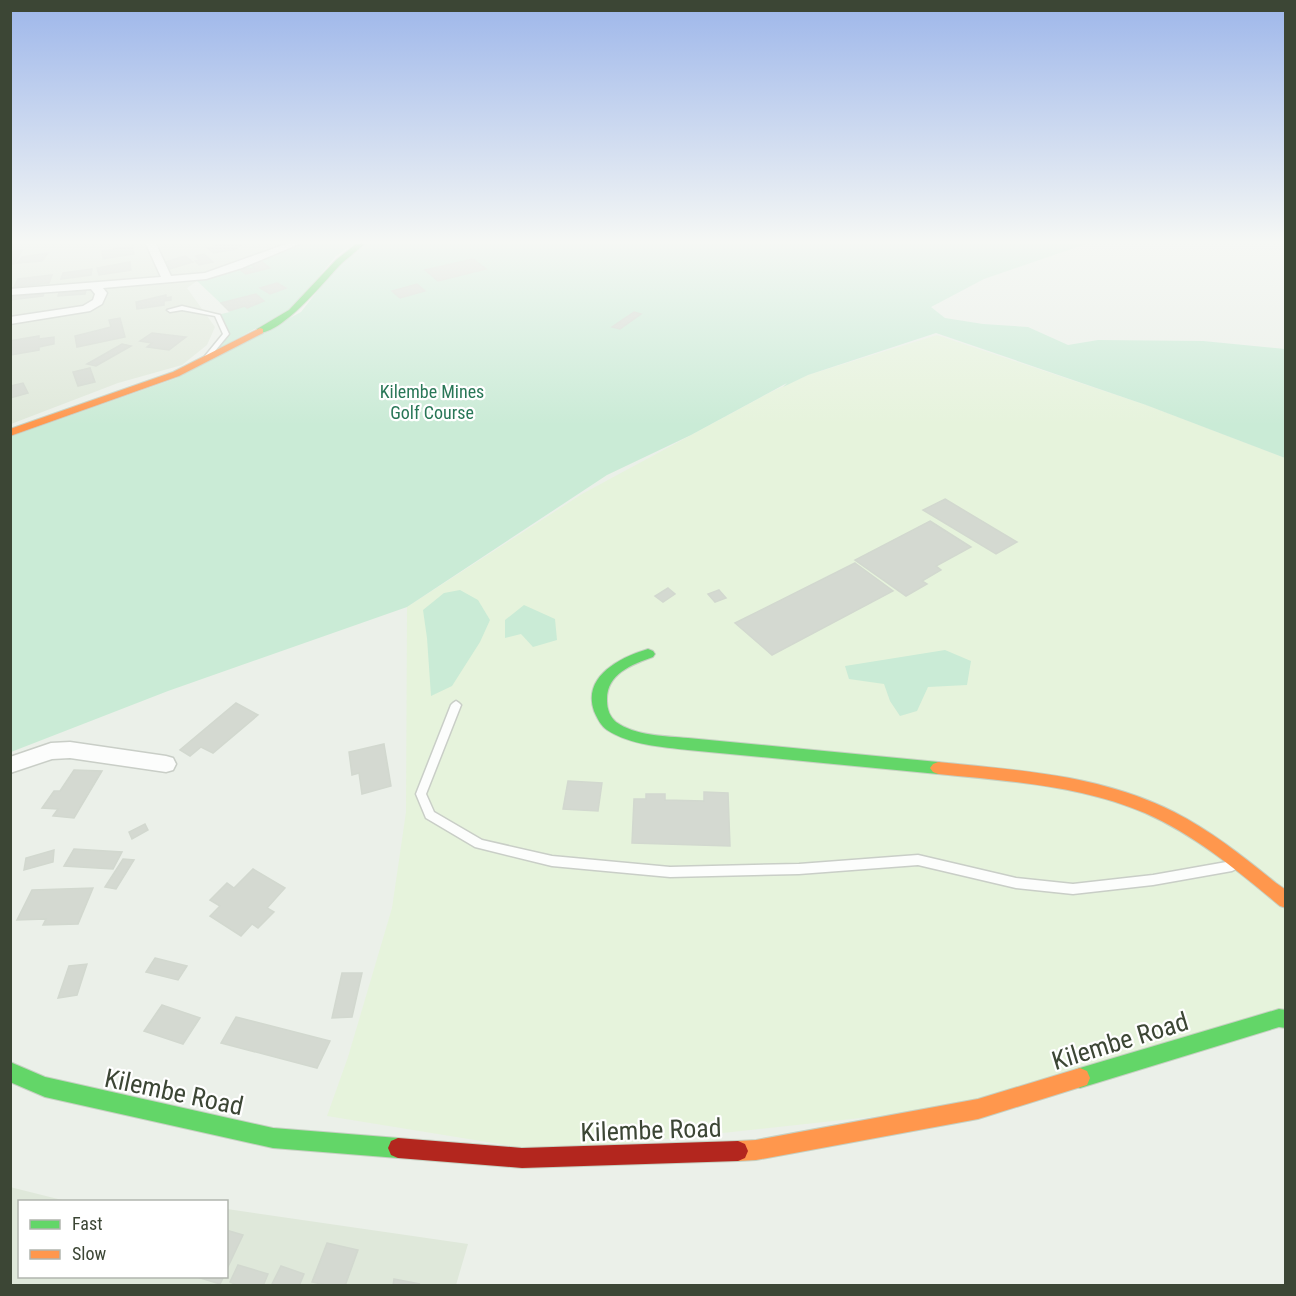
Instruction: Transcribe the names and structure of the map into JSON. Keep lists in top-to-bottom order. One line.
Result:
{"streets":{"street":["Kilembe Road"]},"parks":["Kilembe Mines Golf Course"],"legend":["Fast","Slow"]}
